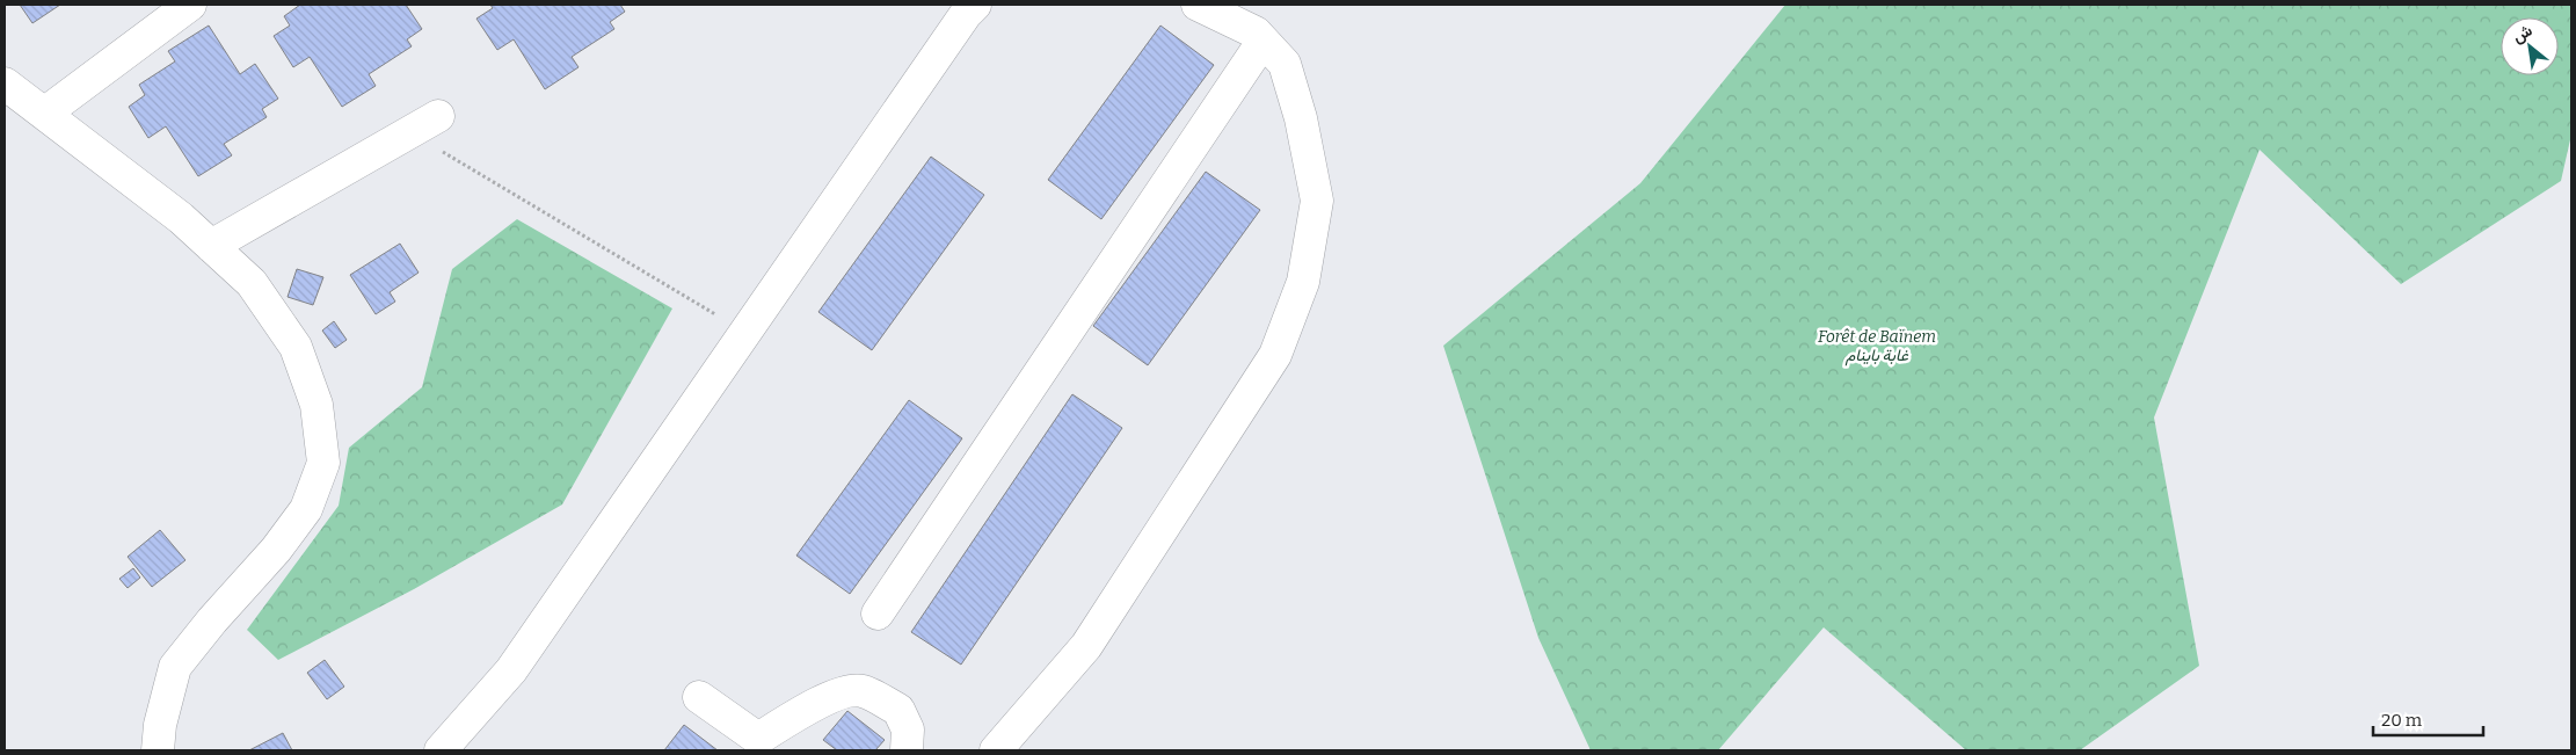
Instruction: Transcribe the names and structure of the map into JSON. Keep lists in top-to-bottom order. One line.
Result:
{"parks":["Forêt de Baïnem غابة باينام"],"scale_bar":"20 m","north":"top left"}
